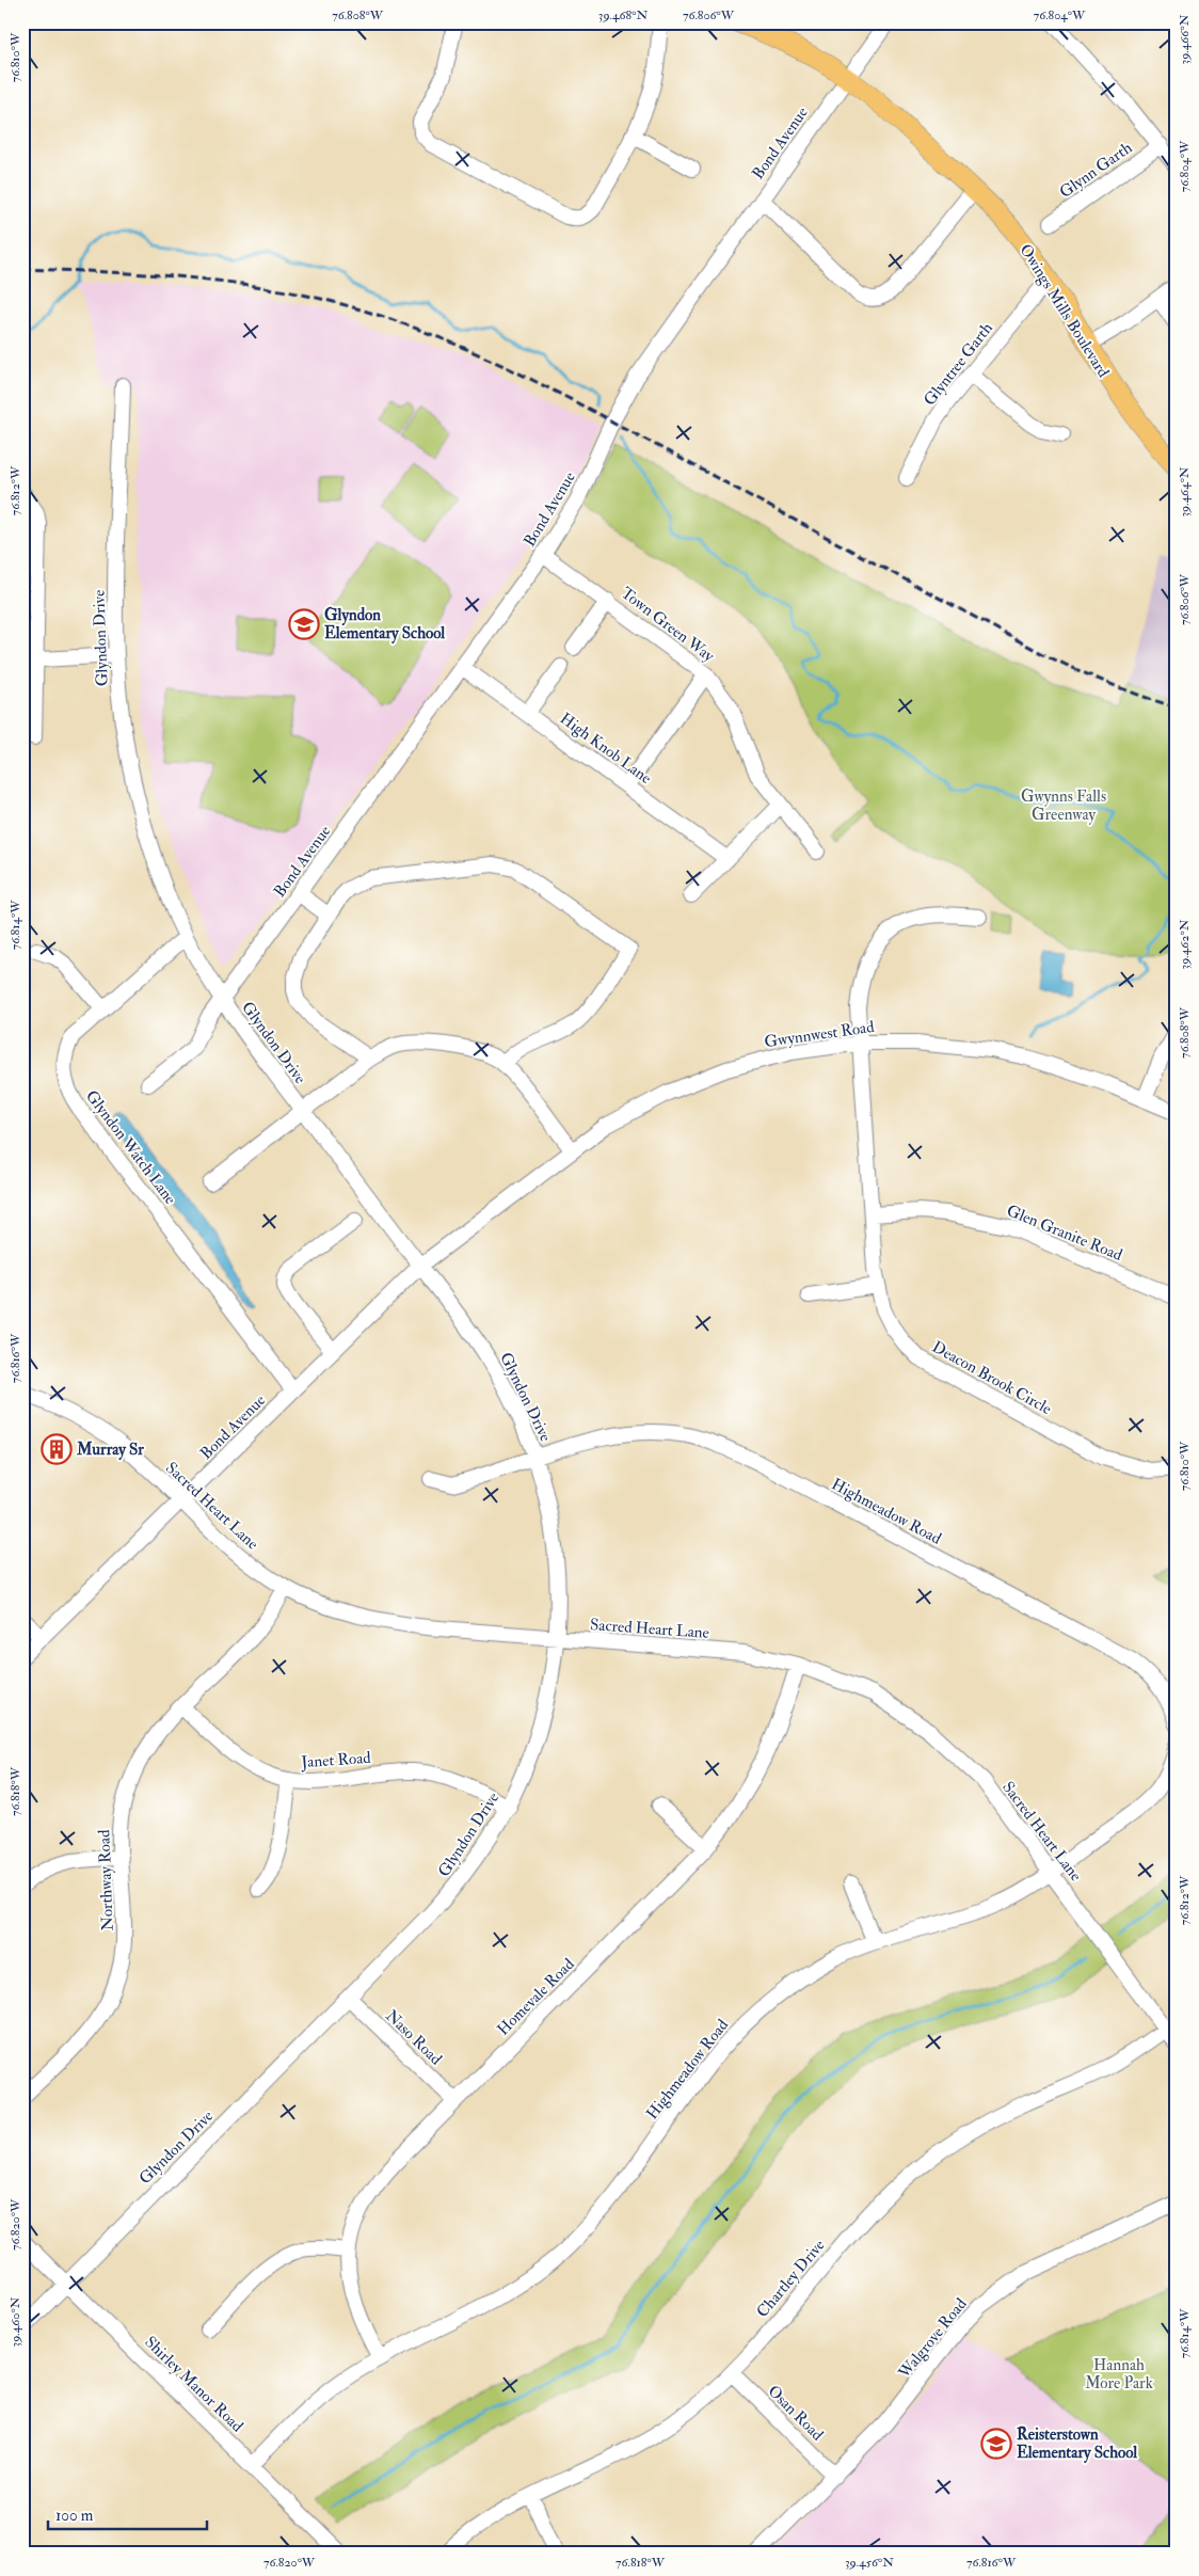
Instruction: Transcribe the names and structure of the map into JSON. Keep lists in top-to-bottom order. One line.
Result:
{"streets":{"main road":["Owings Mills Boulevard"],"street":["Bond Avenue","Glynn Garth","Glyntree Garth","Town Green Way","Glyndon Drive","High Knob Lane","Gwynnwest Road","Glyndon Watch Lane","Glen Granite Road","Deacon Brook Circle","Sacred Heart Lane","Highmeadow Road","Janet Road","Northway Road","Homevale Road","Naso Road","Chartley Drive","Walgrove Road","Shirley Manor Road","Osan Road"]},"crossings":[["Bond Avenue","Owings Mills Boulevard"],["Bond Avenue","Town Green Way"],["Bond Avenue","Glyndon Drive"],["Bond Avenue","High Knob Lane"],["Bond Avenue","Gwynnwest Road"],["Bond Avenue","Glyndon Watch Lane"],["Bond Avenue","Sacred Heart Lane"],["Owings Mills Boulevard","Glyntree Garth"],["Glyndon Drive","Gwynnwest Road"],["Glyndon Drive","Glyndon Watch Lane"],["Glyndon Drive","Sacred Heart Lane"],["Glyndon Drive","Highmeadow Road"],["Glyndon Drive","Janet Road"],["Glyndon Drive","Naso Road"],["Glyndon Drive","Shirley Manor Road"],["Gwynnwest Road","Deacon Brook Circle"],["Glen Granite Road","Deacon Brook Circle"],["Sacred Heart Lane","Highmeadow Road"],["Sacred Heart Lane","Northway Road"],["Sacred Heart Lane","Homevale Road"],["Sacred Heart Lane","Chartley Drive"],["Highmeadow Road","Homevale Road"],["Highmeadow Road","Shirley Manor Road"],["Janet Road","Northway Road"],["Homevale Road","Naso Road"],["Chartley Drive","Osan Road"],["Walgrove Road","Osan Road"]],"parks":["Gwynns Falls Greenway","Hannah More Park"],"places":{"school or university":["Glyndon Elementary School","Reisterstown Elementary School"],"building":["Murray Sr"]},"scale_bar":"100 m","coordinates":["76.808°W","39.468°N","76.806°W","76.804°W","39.466°N","76.810°W","76.812°W","39.464°N","76.814°W","39.462°N","76.816°W","76.818°W","76.820°W","39.460°N","39.456°N"]}
